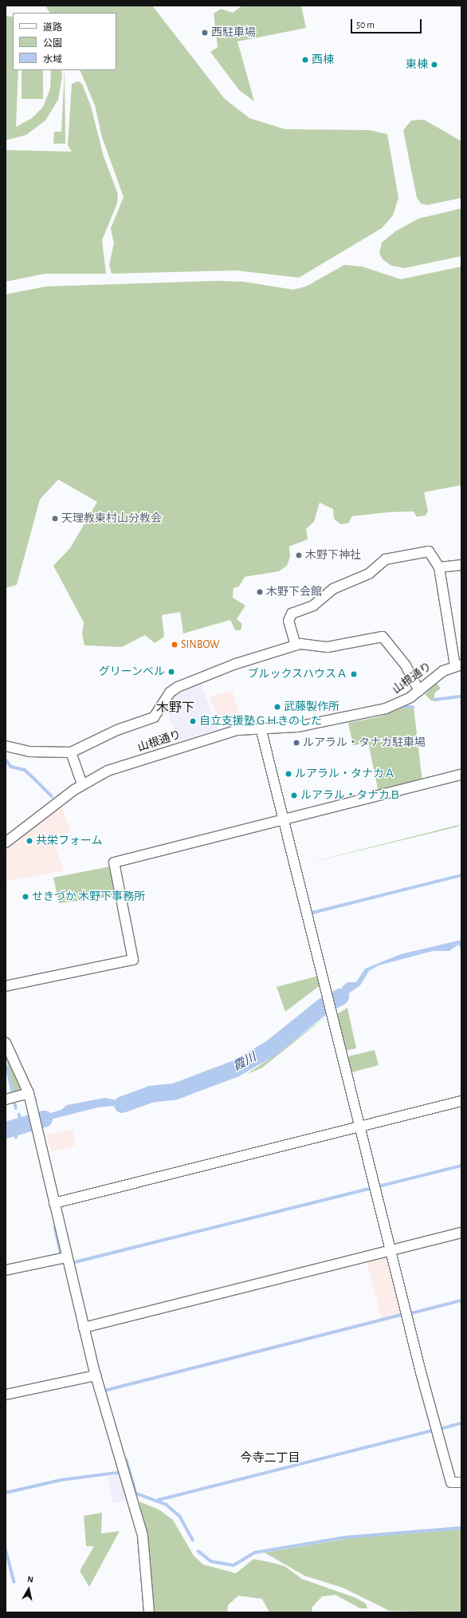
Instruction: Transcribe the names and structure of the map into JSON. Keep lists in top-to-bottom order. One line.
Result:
{"streets":{"street":["山根通り"]},"districts":["木野下","今寺二丁目"],"water":["霞川"],"places":["西駐車場","西棟","東棟","天理教東村山分教会","木野下神社","木野下会館","SINBOW","グリーンベル","ブルックスハウスＡ","武藤製作所","自立支援塾ＧＨきのした","ルアラル・タナカ駐車場","ルアラル・タナカＡ","ルアラル・タナカＢ","共栄フォーム","せきづか 木野下事務所"],"legend":["道路","公園","水域"],"scale_bar":"50 m","north":"top"}
